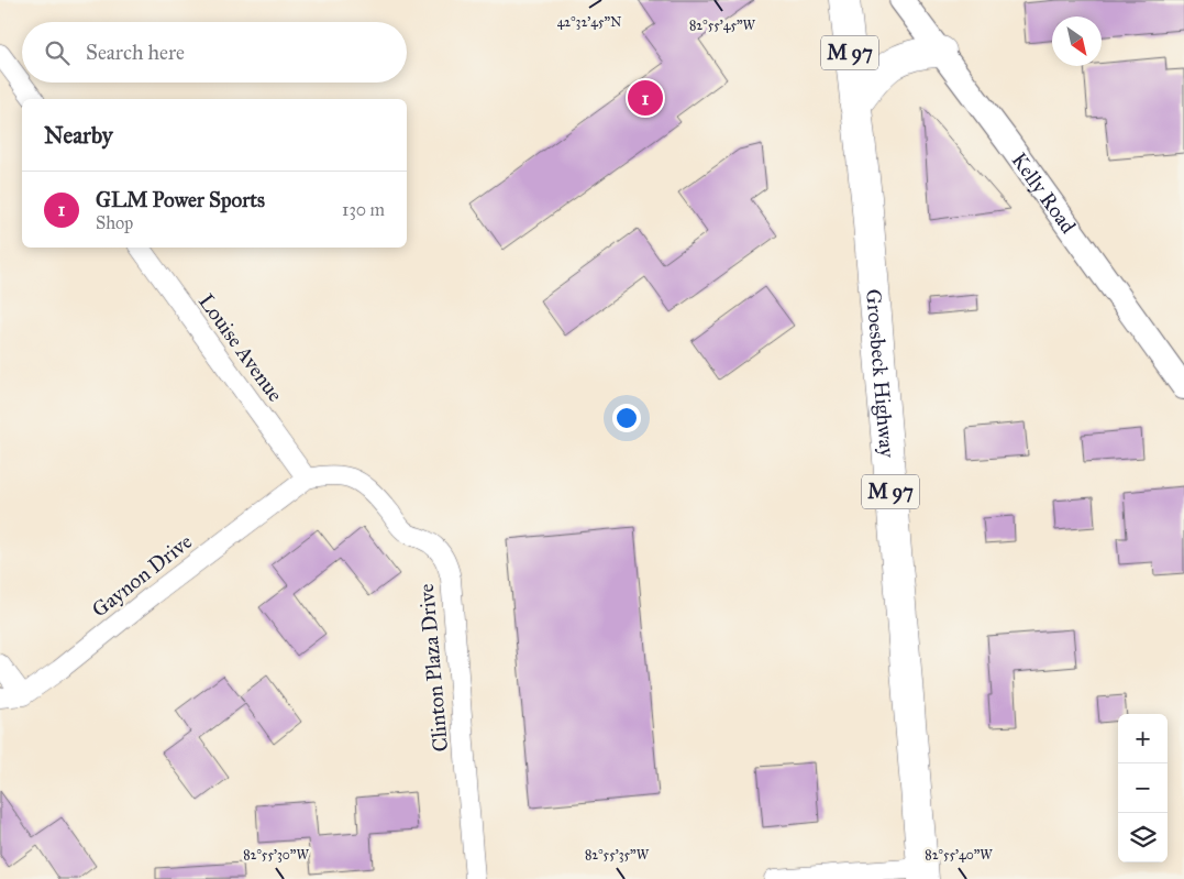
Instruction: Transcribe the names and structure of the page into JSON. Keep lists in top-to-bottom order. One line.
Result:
{"streets":{"main road":["M 97","Groesbeck Highway"],"street":["Kelly Road","Louise Avenue","Gaynon Drive","Clinton Plaza Drive"]},"crossings":[["Louise Avenue","Gaynon Drive"],["Louise Avenue","Clinton Plaza Drive"],["Gaynon Drive","Clinton Plaza Drive"]],"north":"bottom right","page":{"search":"Search here","pins":"1","heading":"Nearby","list":[{"mark":"1","name":"GLM Power Sports","note":"Shop","value":"130 m"}],"map_buttons":["+","−"]},"coordinates":["42°32'45\"N","82°55'45\"W","82°55'30\"W","82°55'35\"W","82°55'40\"W"]}
